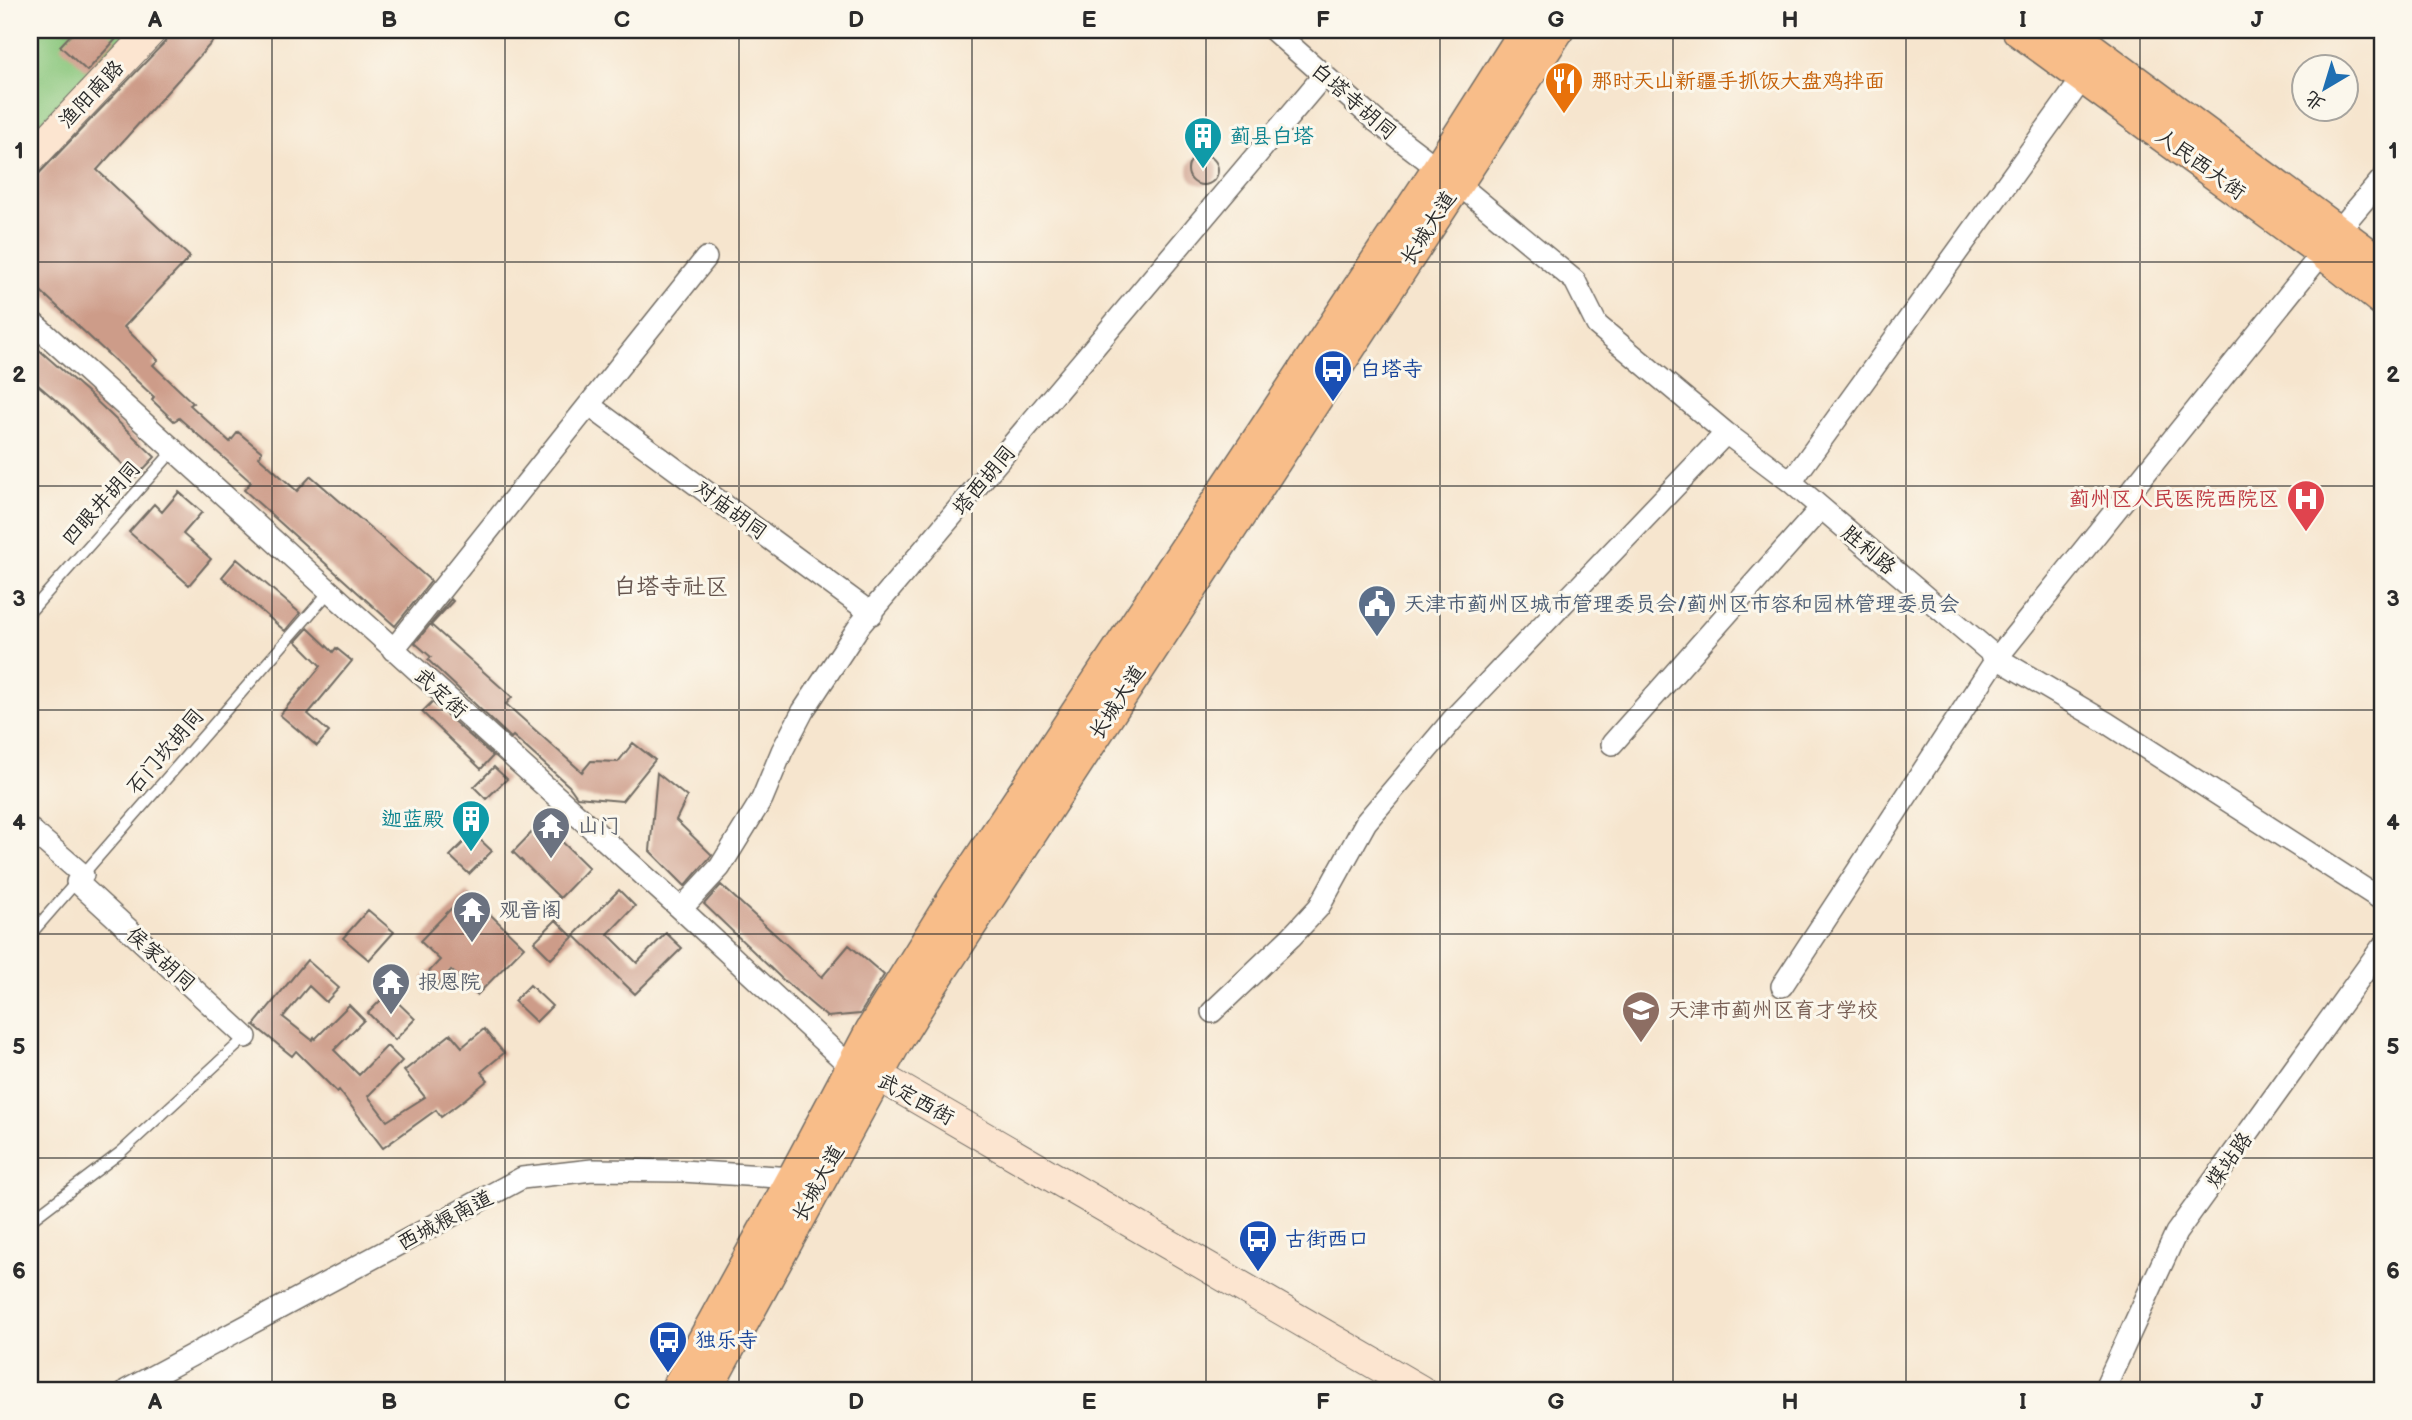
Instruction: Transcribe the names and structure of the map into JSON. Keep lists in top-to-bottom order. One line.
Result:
{"streets":{"main road":["人民西大街","长城大道"],"street":["渔阳南路","白塔寺胡同","塔西胡同","对庙胡同","胜利路","武定街","侯家胡同","武定西街","煤站路","西城粮南道"],"lane":["四眼井胡同","石门坎胡同"]},"crossings":[["白塔寺胡同","长城大道"],["白塔寺胡同","塔西胡同"],["白塔寺胡同","胜利路"],["长城大道","胜利路"],["长城大道","武定街"],["长城大道","武定西街"],["长城大道","西城粮南道"],["塔西胡同","对庙胡同"],["塔西胡同","武定街"],["四眼井胡同","武定街"],["武定街","石门坎胡同"],["武定街","武定西街"],["石门坎胡同","侯家胡同"]],"districts":["白塔寺社区"],"places":{"restaurant":["那时天山新疆手抓饭大盘鸡拌面"],"building":["蓟县白塔","迦蓝殿"],"bus stop":["白塔寺","古街西口","独乐寺"],"hospital":["蓟州区人民医院西院区"],"public building":["天津市蓟州区城市管理委员会/蓟州区市容和园林管理委员会"],"temple":["山门","观音阁","报恩院"],"school or university":["天津市蓟州区育才学校"]},"north":"bottom left","grid":{"columns":["A","B","C","D","E","F","G","H","I","J"],"rows":["1","2","3","4","5","6"]}}
